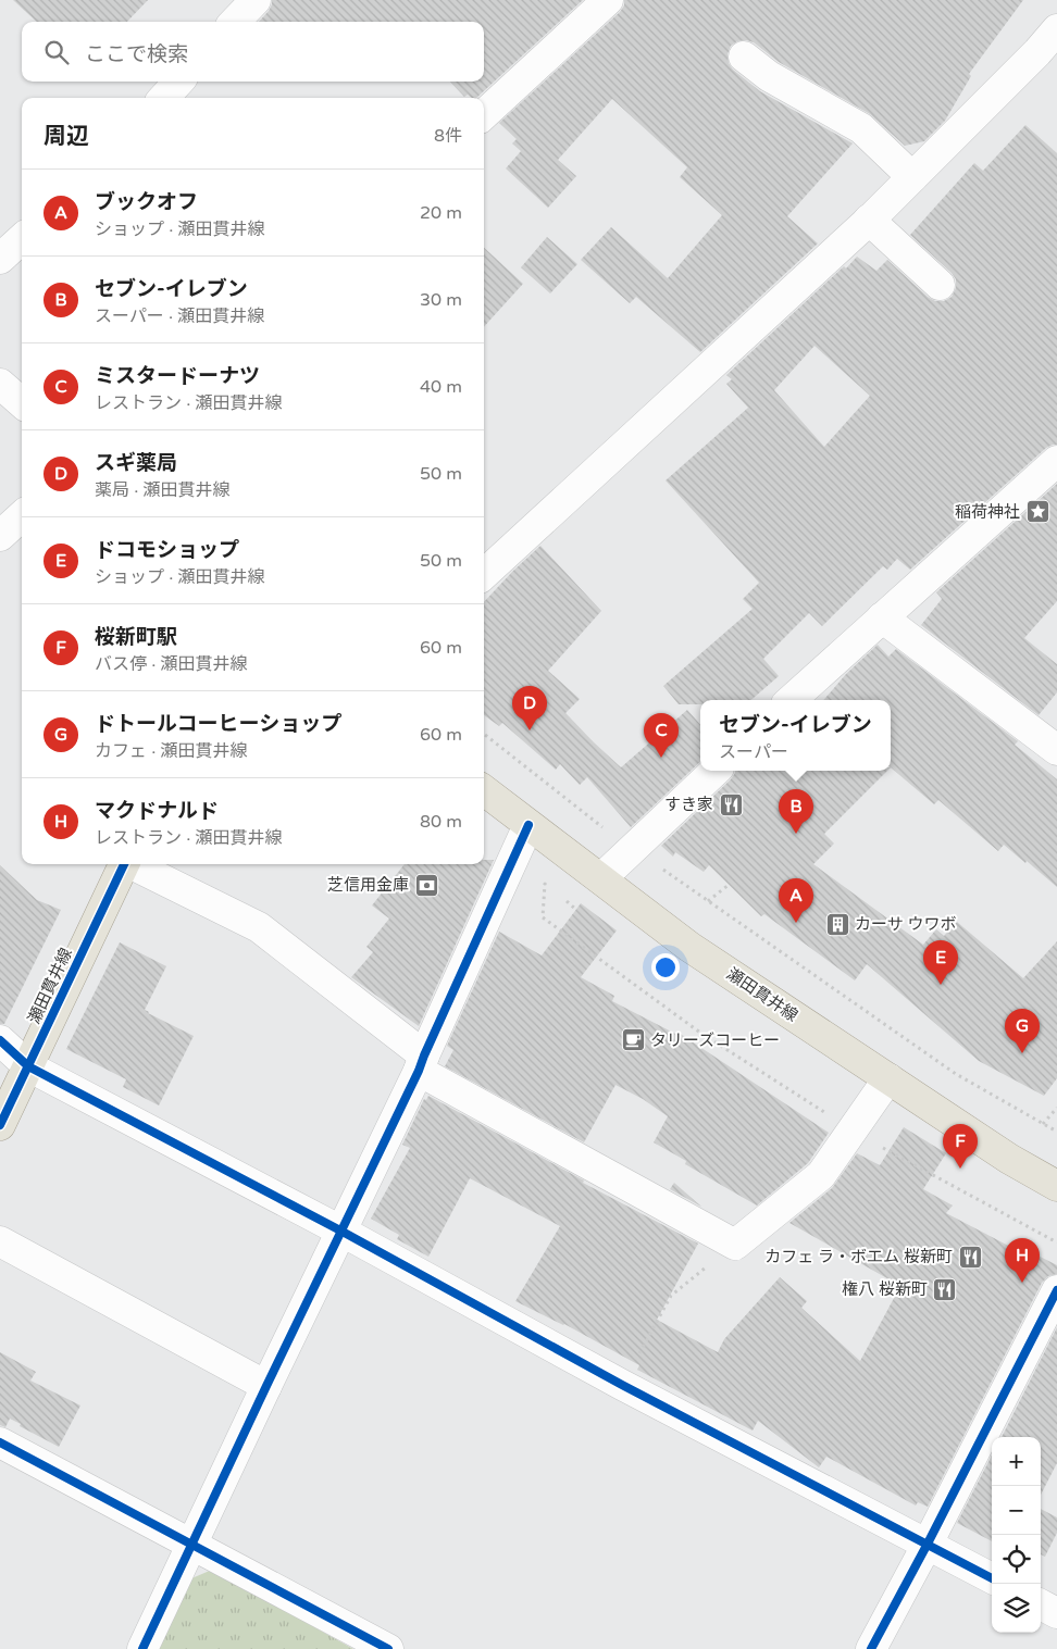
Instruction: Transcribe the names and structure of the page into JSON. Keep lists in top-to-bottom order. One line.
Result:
{"streets":{"main road":["瀬田貫井線"]},"places":{"place":["稲荷神社"],"restaurant":["すき家","カフェ ラ・ボエム 桜新町","権八 桜新町"],"bank":["芝信用金庫"],"building":["カーサ ウワボ"],"cafe":["タリーズコーヒー"]},"page":{"search":"ここで検索","heading":["周辺","8件"],"list":[{"mark":"A","name":"ブックオフ","note":"ショップ · 瀬田貫井線","value":"20 m"},{"mark":"B","name":"セブン-イレブン","note":"スーパー · 瀬田貫井線","value":"30 m"},{"mark":"C","name":"ミスタードーナツ","note":"レストラン · 瀬田貫井線","value":"40 m"},{"mark":"D","name":"スギ薬局","note":"薬局 · 瀬田貫井線","value":"50 m"},{"mark":"E","name":"ドコモショップ","note":"ショップ · 瀬田貫井線","value":"50 m"},{"mark":"F","name":"桜新町駅","note":"バス停 · 瀬田貫井線","value":"60 m"},{"mark":"G","name":"ドトールコーヒーショップ","note":"カフェ · 瀬田貫井線","value":"60 m"},{"mark":"H","name":"マクドナルド","note":"レストラン · 瀬田貫井線","value":"80 m"}],"pins":["D","C","B","A","E","G","F","H"],"popup":["セブン-イレブン","スーパー"],"map_buttons":["+","−"]}}
